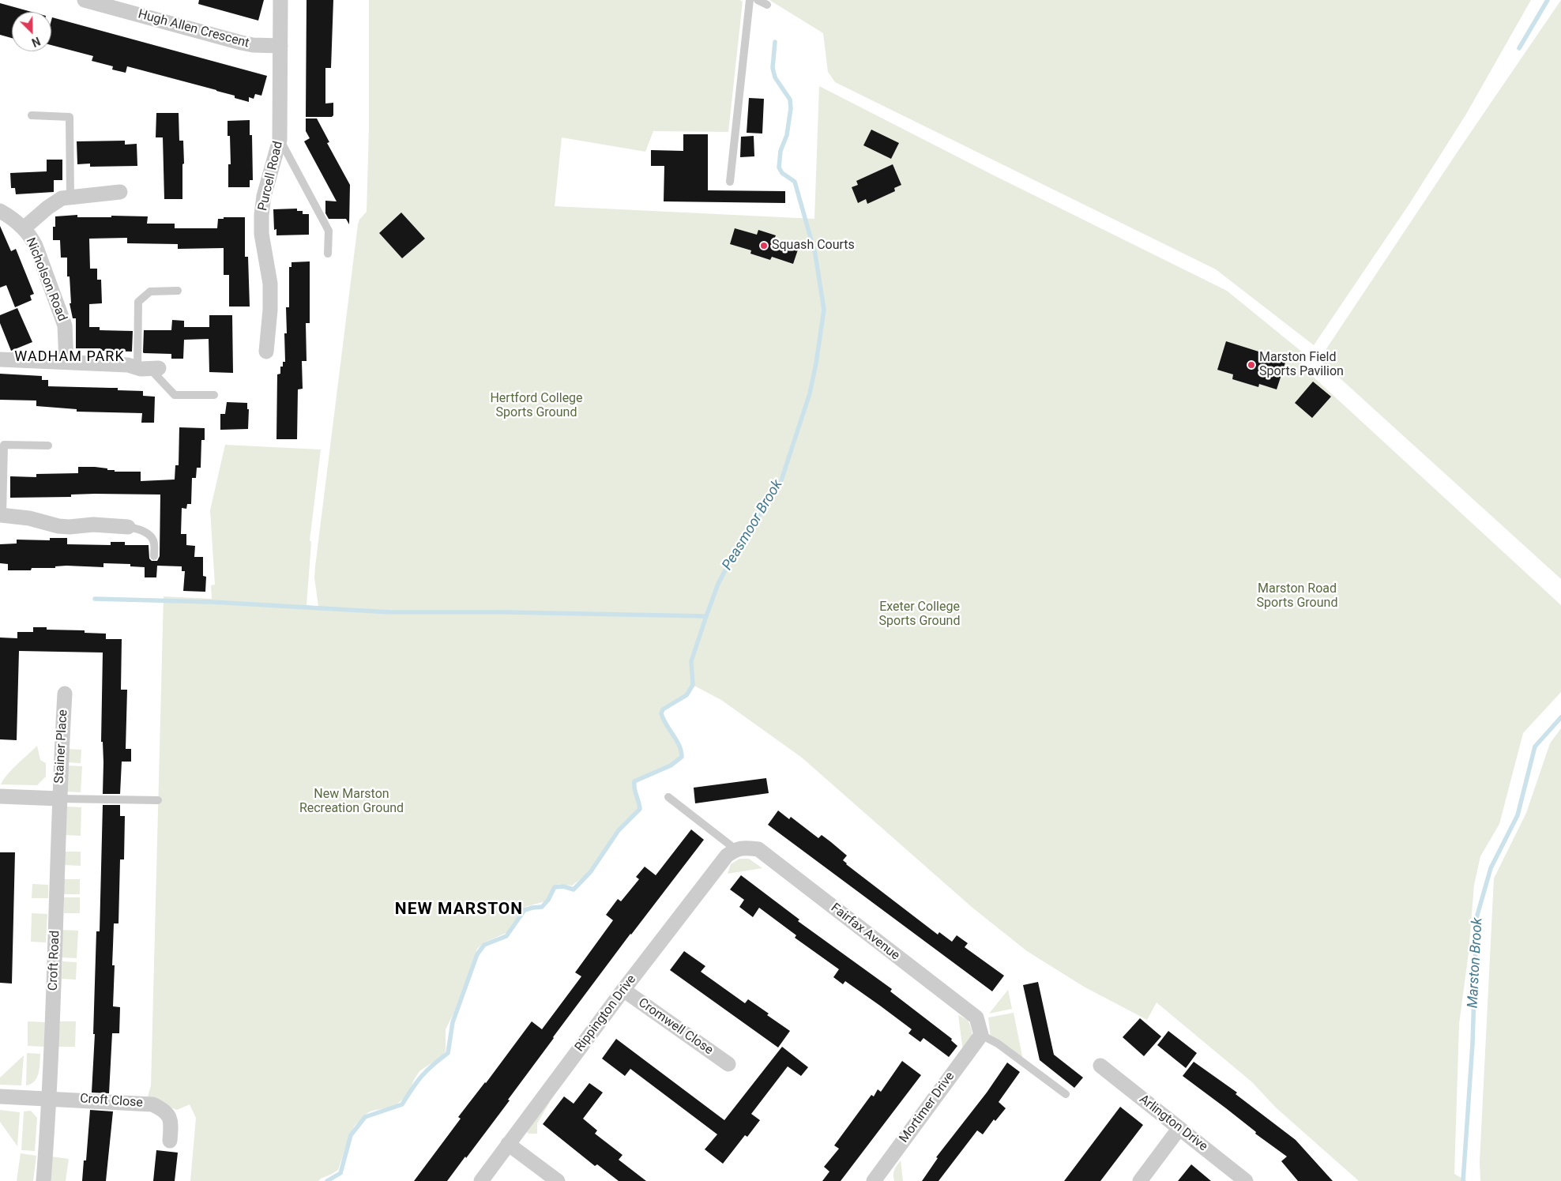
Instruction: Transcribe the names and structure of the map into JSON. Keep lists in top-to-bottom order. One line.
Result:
{"streets":{"street":["Hugh Allen Crescent","Purcell Road","Nicholson Road","Stainer Place","Fairfax Avenue","Croft Road","Rippington Drive","Cromwell Close","Croft Close","Mortimer Drive","Arlington Drive"]},"crossings":[["Hugh Allen Crescent","Purcell Road"],["Stainer Place","Croft Road"],["Fairfax Avenue","Rippington Drive"],["Fairfax Avenue","Mortimer Drive"],["Croft Road","Croft Close"],["Rippington Drive","Cromwell Close"]],"districts":["WADHAM PARK","NEW MARSTON"],"water":["Peasmoor Brook","Marston Brook"],"parks":["Hertford College Sports Ground","Marston Road Sports Ground","Exeter College Sports Ground","New Marston Recreation Ground"],"places":["Squash Courts","Marston Field Sports Pavilion"],"north":"bottom right"}
